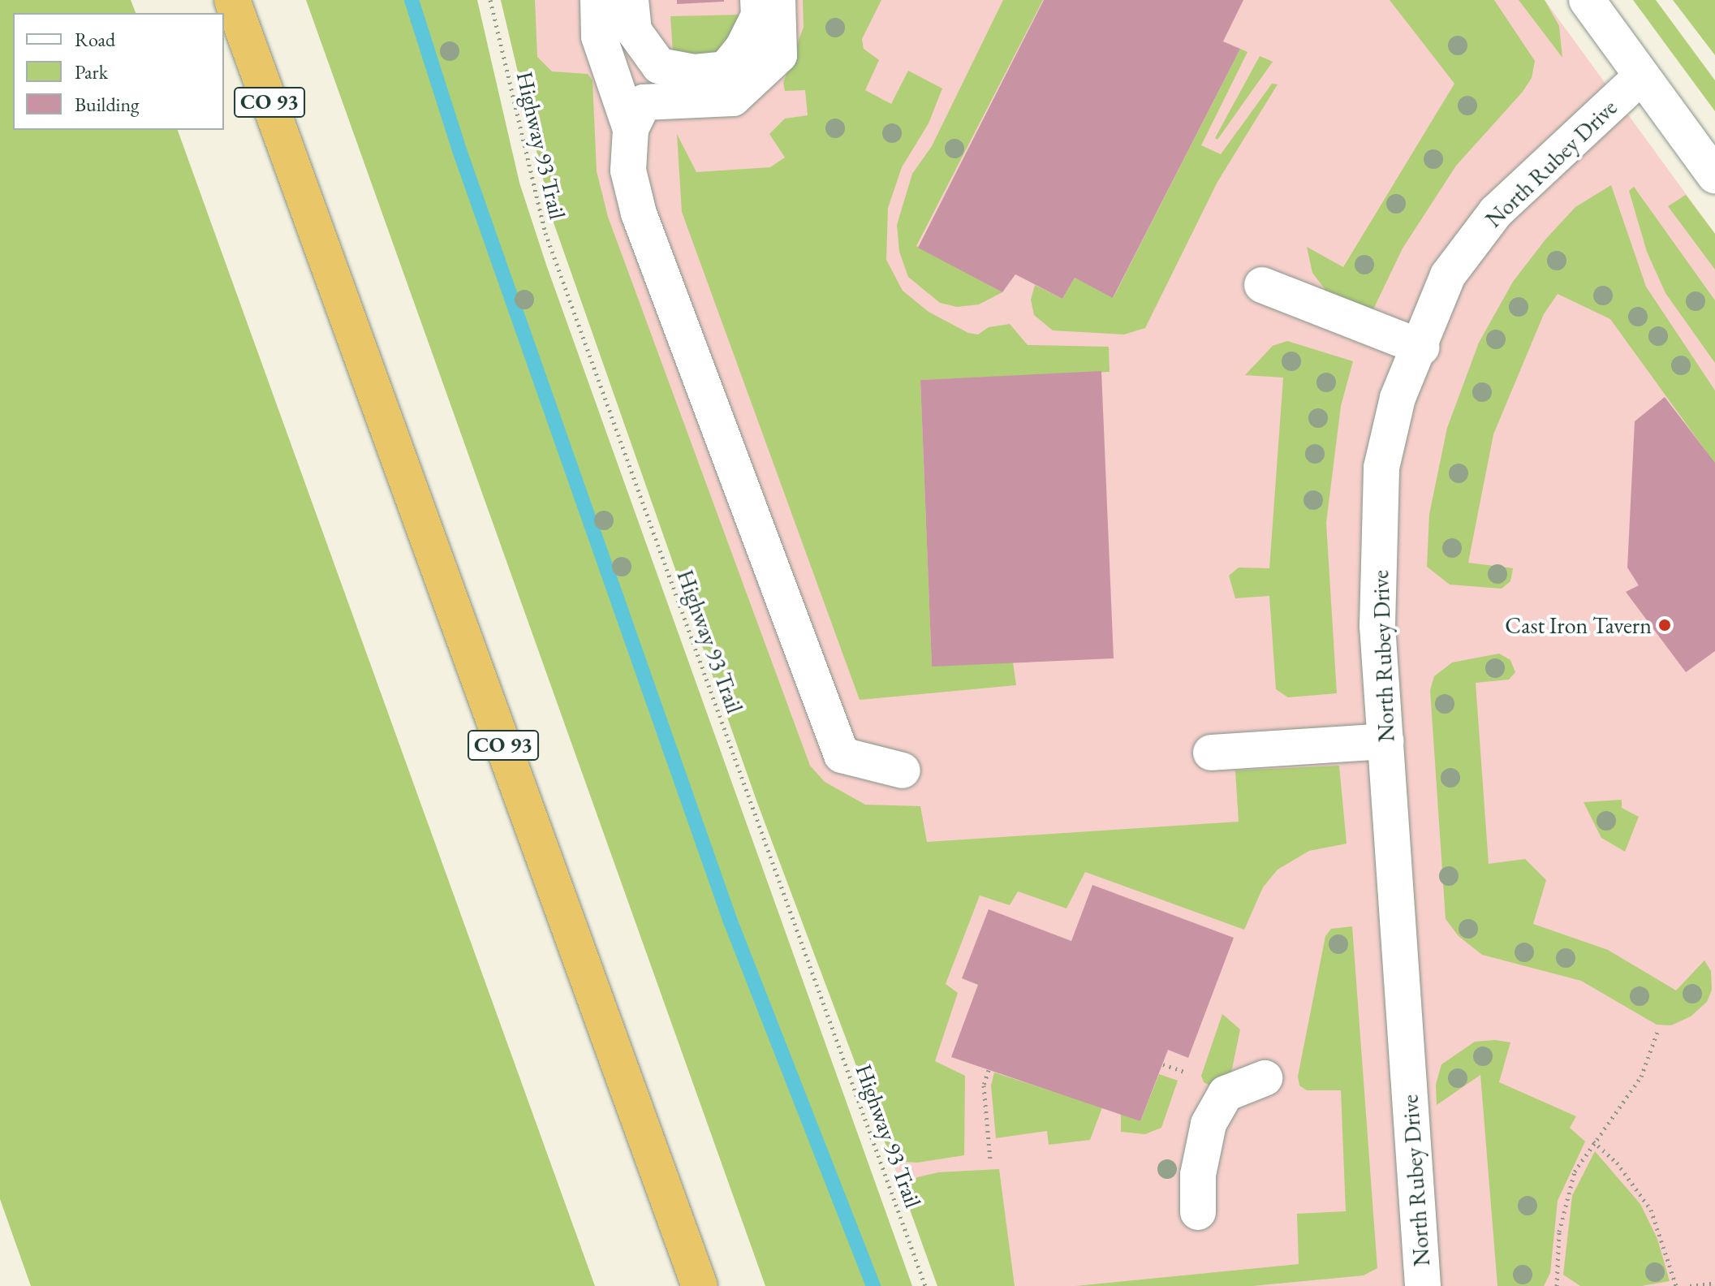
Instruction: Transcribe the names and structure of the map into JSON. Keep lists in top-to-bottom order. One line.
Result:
{"streets":{"highway":["CO 93"],"street":["North Rubey Drive"],"path":["Highway 93 Trail"]},"places":["Cast Iron Tavern"],"legend":["Road","Park","Building"]}
